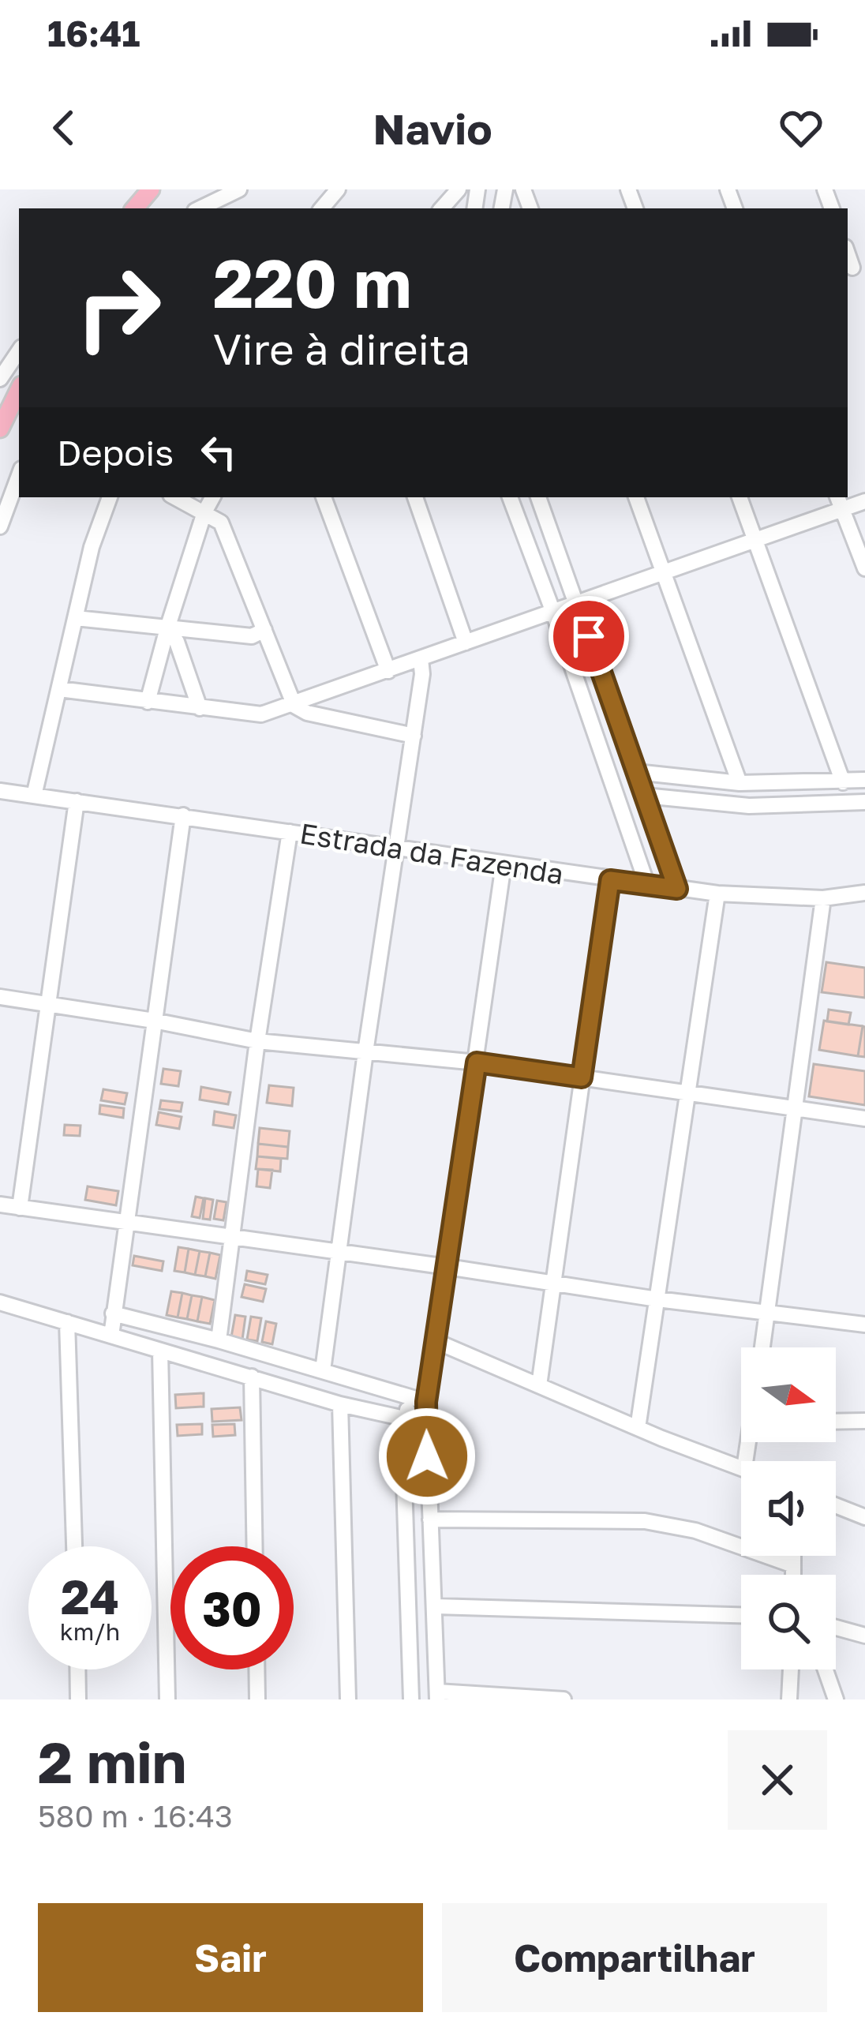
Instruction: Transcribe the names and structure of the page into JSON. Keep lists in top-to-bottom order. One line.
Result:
{"streets":{"street":["Estrada da Fazenda"]},"north":"right","page":{"status":"16:41","header":"Navio","turn":["220 m","Vire à direita"],"then":"Depois","speed":"24 km/h","limit":"30","heading":["2 min","580 m · 16:43"],"buttons":["Sair","Compartilhar"]}}
